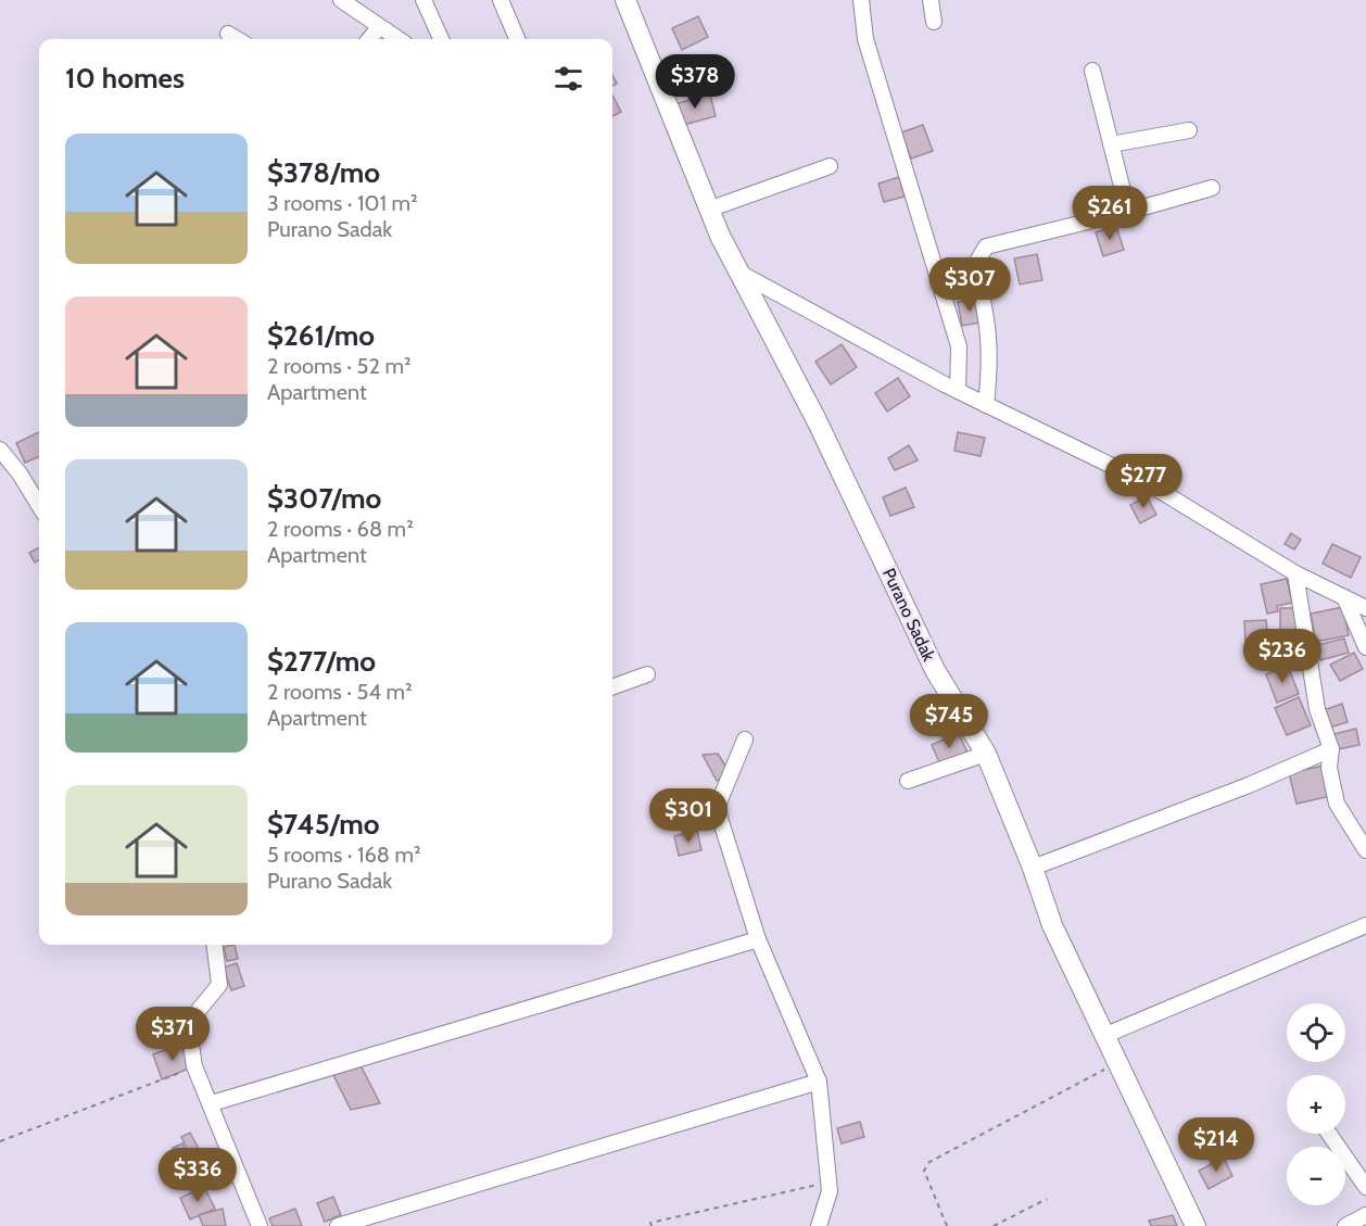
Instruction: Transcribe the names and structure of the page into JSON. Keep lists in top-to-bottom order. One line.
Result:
{"streets":{"main road":["Purano Sadak"]},"page":{"heading":"10 homes","price":["$378","$261","$307","$277","$236","$745","$301","$371","$214","$336"],"list":[{"name":"$378/mo","note":"3 rooms · 101 m² · Purano Sadak"},{"name":"$261/mo","note":"2 rooms · 52 m² · Apartment"},{"name":"$307/mo","note":"2 rooms · 68 m² · Apartment"},{"name":"$277/mo","note":"2 rooms · 54 m² · Apartment"},{"name":"$745/mo","note":"5 rooms · 168 m² · Purano Sadak"}],"map_buttons":["+","−"]}}
